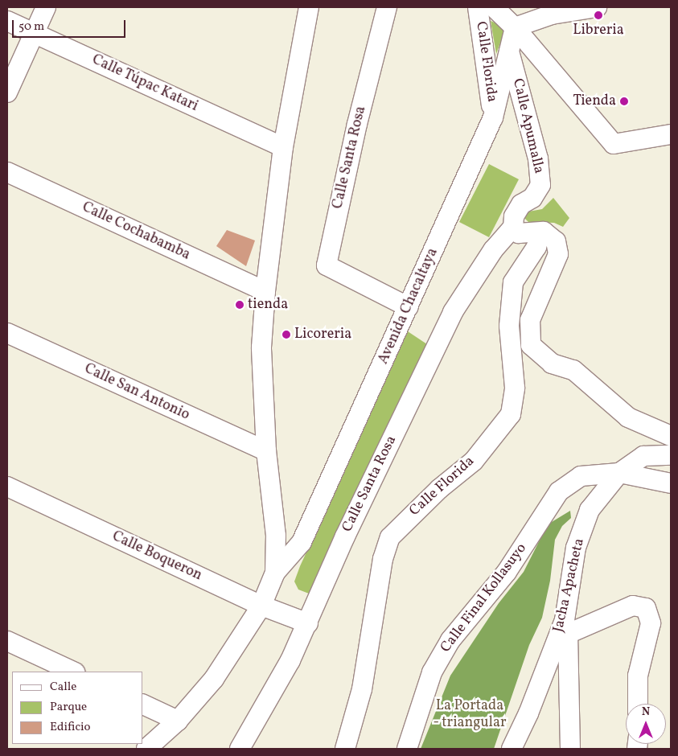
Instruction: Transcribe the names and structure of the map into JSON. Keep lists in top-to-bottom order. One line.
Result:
{"streets":{"street":["Calle Florida","Calle Túpac Katari","Calle Apumalla","Calle Santa Rosa","Calle Cochabamba","Avenida Chacaltaya","Calle San Antonio","Calle Boqueron","Jacha Apacheta","Calle Final Kollasuyo"]},"crossings":[["Calle Florida","Avenida Chacaltaya"],["Calle Túpac Katari","Avenida Chacaltaya"],["Calle Apumalla","Calle Santa Rosa"],["Calle Apumalla","Avenida Chacaltaya"],["Calle Santa Rosa","Avenida Chacaltaya"],["Calle Santa Rosa","Calle Boqueron"],["Calle Cochabamba","Avenida Chacaltaya"],["Avenida Chacaltaya","Calle San Antonio"],["Avenida Chacaltaya","Calle Boqueron"],["Jacha Apacheta","Calle Final Kollasuyo"]],"parks":["La Portada - triangular"],"places":["Libreria","Tienda","tienda","Licoreria"],"legend":["Calle","Parque","Edificio"],"scale_bar":"50 m","north":"top"}
